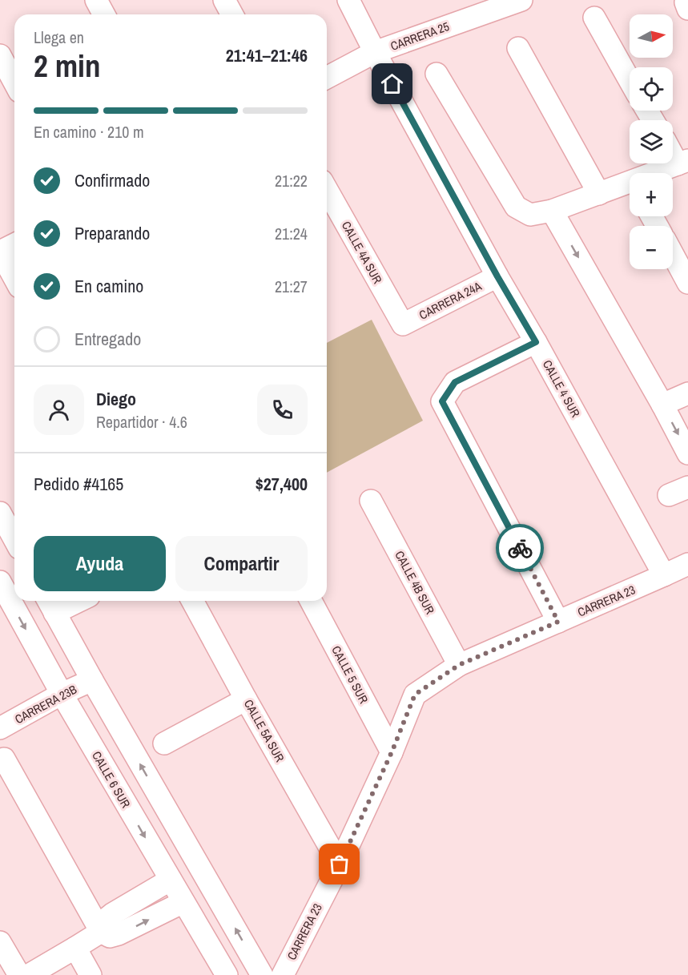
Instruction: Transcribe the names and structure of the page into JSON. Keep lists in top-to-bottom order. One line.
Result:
{"streets":{"street":["CARRERA 25","CALLE 4A SUR","CARRERA 24A","CALLE 4 SUR","CALLE 4B SUR","CARRERA 23","CALLE 5 SUR","CARRERA 23B","CALLE 5A SUR","CALLE 6 SUR"]},"crossings":[["CARRERA 25","CALLE 4 SUR"],["CALLE 4A SUR","CARRERA 24A"],["CARRERA 24A","CALLE 4 SUR"],["CALLE 4 SUR","CARRERA 23"],["CALLE 4B SUR","CARRERA 23"],["CARRERA 23","CALLE 5 SUR"],["CARRERA 23","CALLE 5A SUR"],["CARRERA 23B","CALLE 6 SUR"]],"north":"right","page":{"map_buttons":["+","−"],"heading":["2 min","Llega en","21:41–21:46"],"panel":["Diego","Repartidor · 4.6","Pedido #4165","$27,400"],"bar":"En camino · 210 m","list":[["Confirmado","21:22"],["Preparando","21:24"],["En camino","21:27"],"Entregado"],"buttons":["Ayuda","Compartir"]}}
